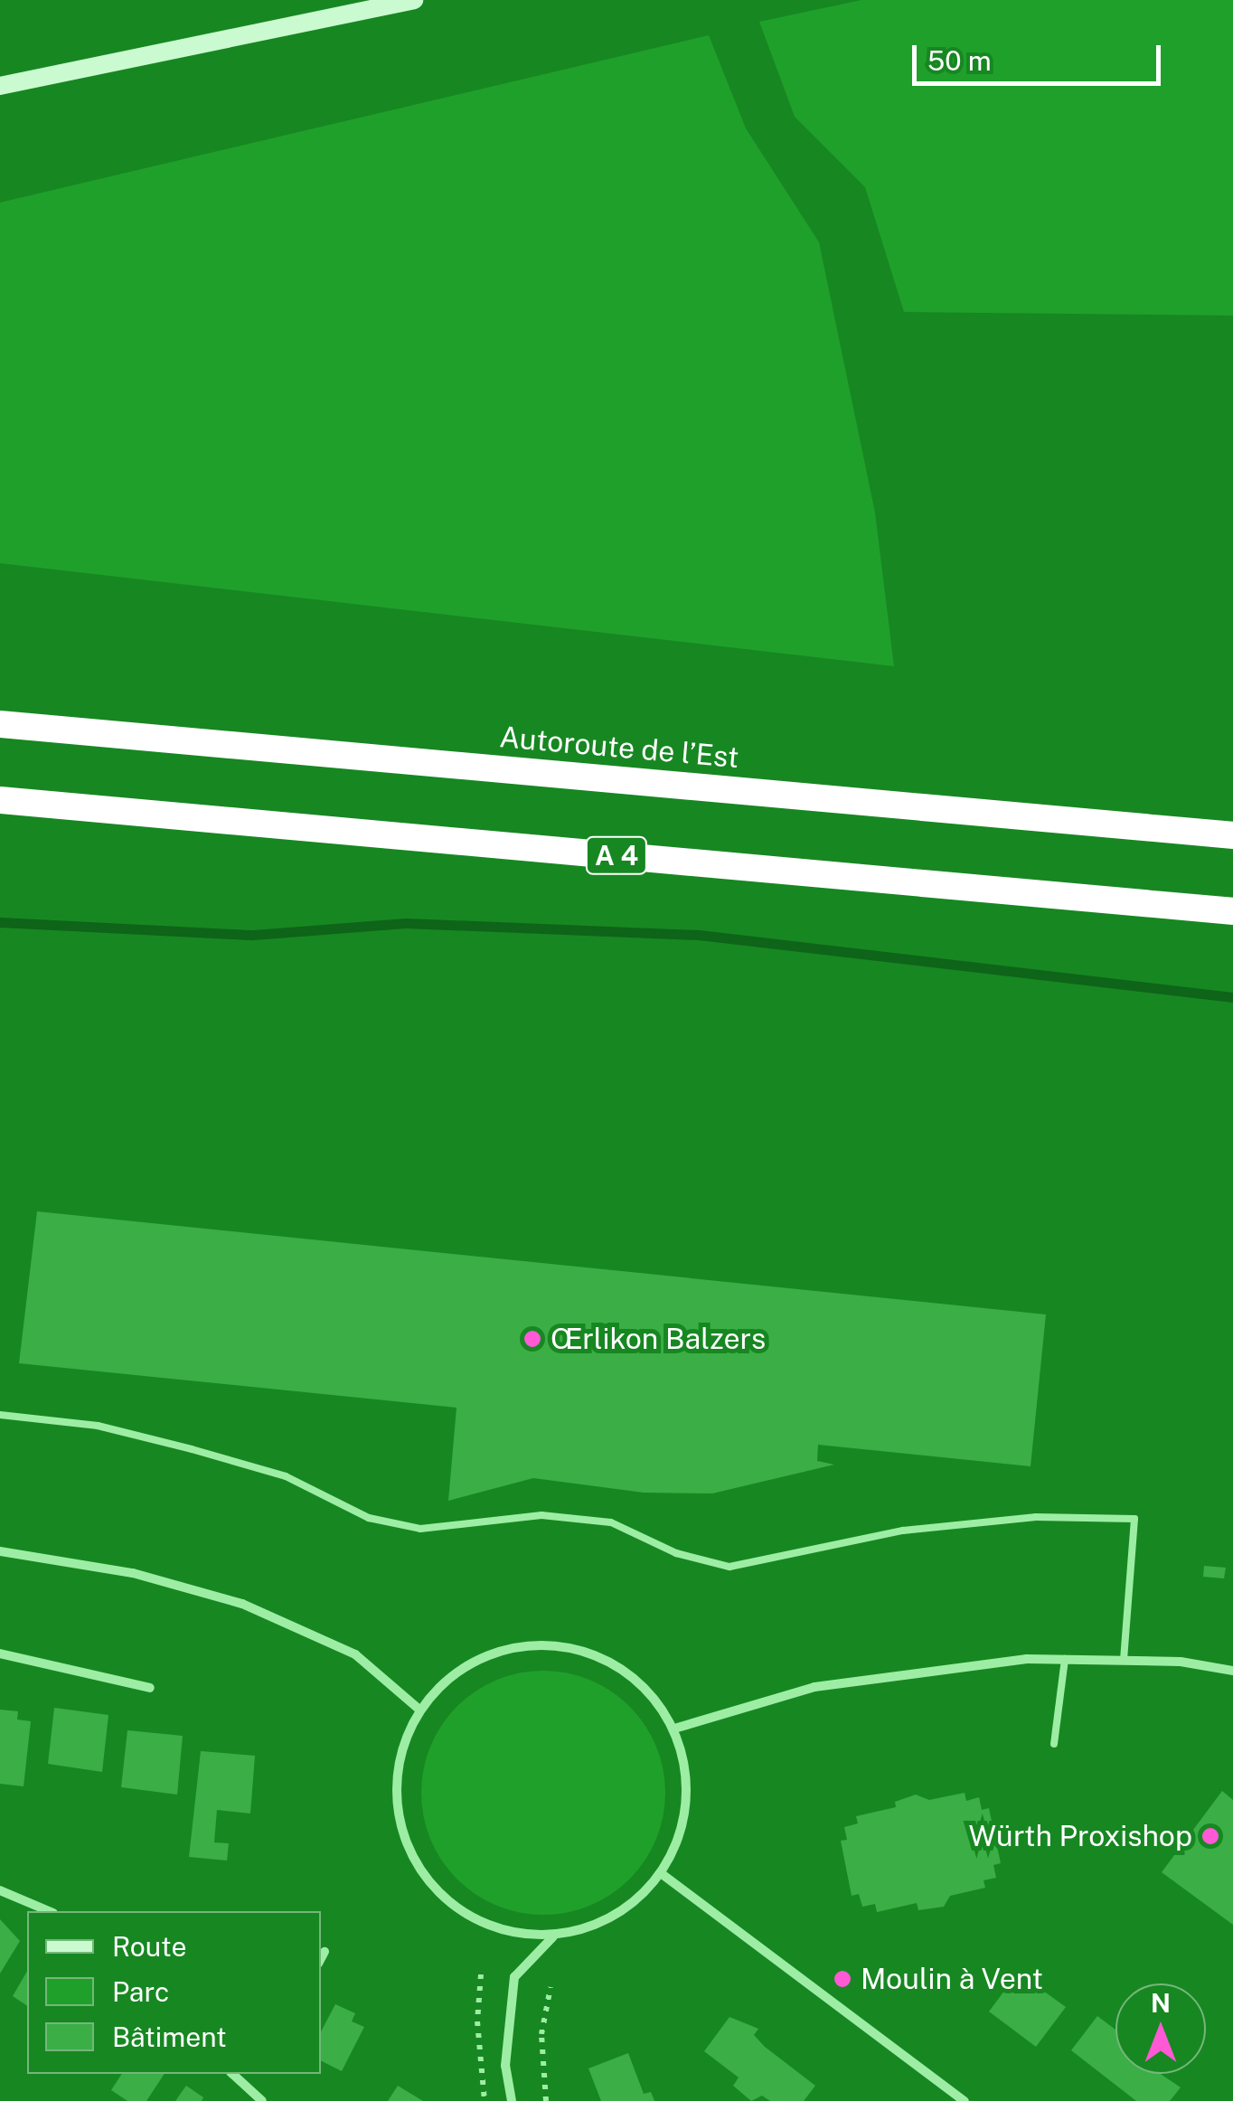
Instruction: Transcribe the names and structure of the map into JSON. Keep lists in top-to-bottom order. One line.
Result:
{"streets":{"highway":["Autoroute de l’Est","A 4"]},"places":["Œrlikon Balzers","Würth Proxishop","Moulin à Vent"],"legend":["Route","Parc","Bâtiment"],"scale_bar":"50 m","north":"top"}
